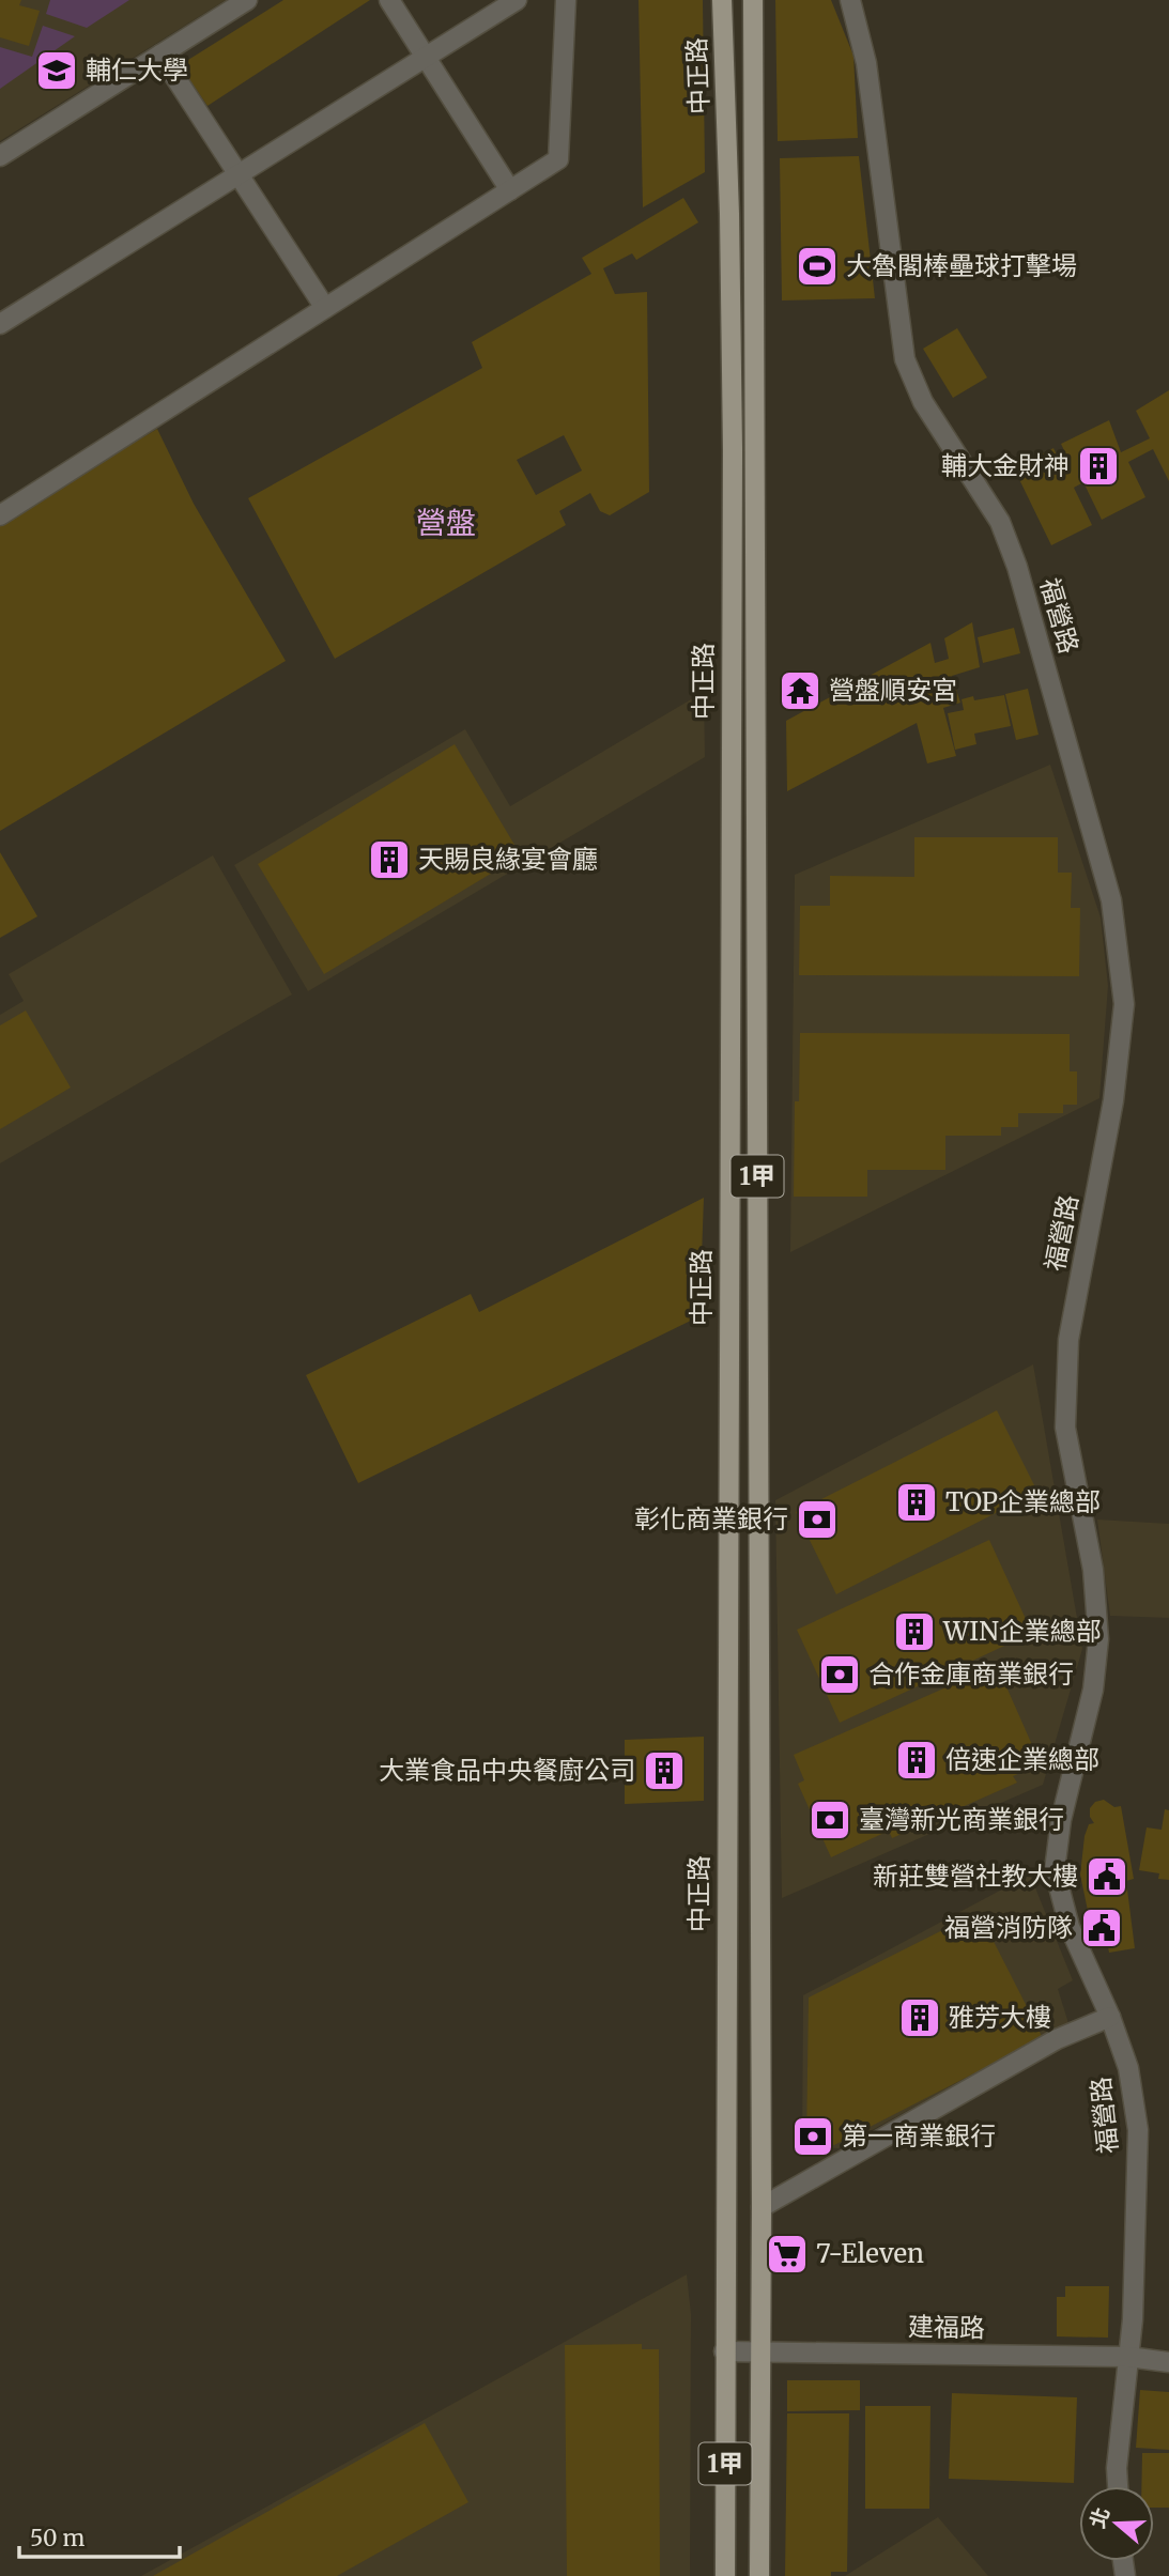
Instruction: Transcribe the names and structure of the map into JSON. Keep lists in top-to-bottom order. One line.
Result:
{"streets":{"main road":["中正路","1甲"],"street":["福營路","建福路"]},"crossings":[["中正路","建福路"],["福營路","建福路"]],"districts":["營盤"],"places":{"school or university":["輔仁大學"],"sports":["大魯閣棒壘球打擊場"],"building":["輔大金財神","天賜良緣宴會廳","TOP企業總部","WIN企業總部","倍速企業總部","大業食品中央餐廚公司","雅芳大樓"],"temple":["營盤順安宮"],"bank":["彰化商業銀行","合作金庫商業銀行","臺灣新光商業銀行","第一商業銀行"],"public building":["新莊雙營社教大樓","福營消防隊"],"supermarket":["7-Eleven"]},"scale_bar":"50 m","north":"left"}
